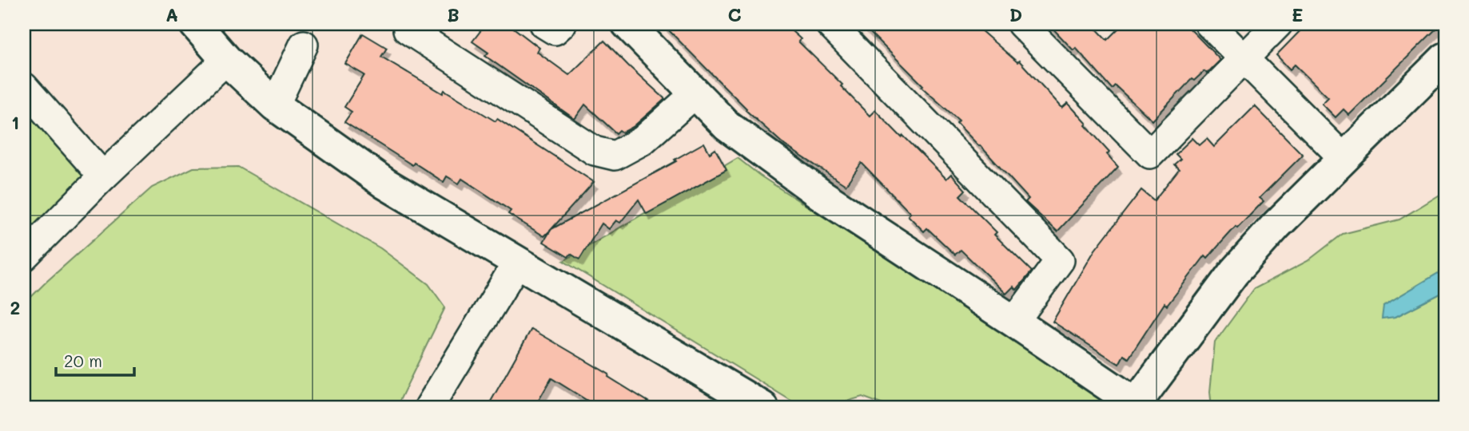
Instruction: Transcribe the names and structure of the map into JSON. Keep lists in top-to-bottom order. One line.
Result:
{"scale_bar":"20 m","grid":{"columns":["A","B","C","D","E"],"rows":["1","2"]}}
